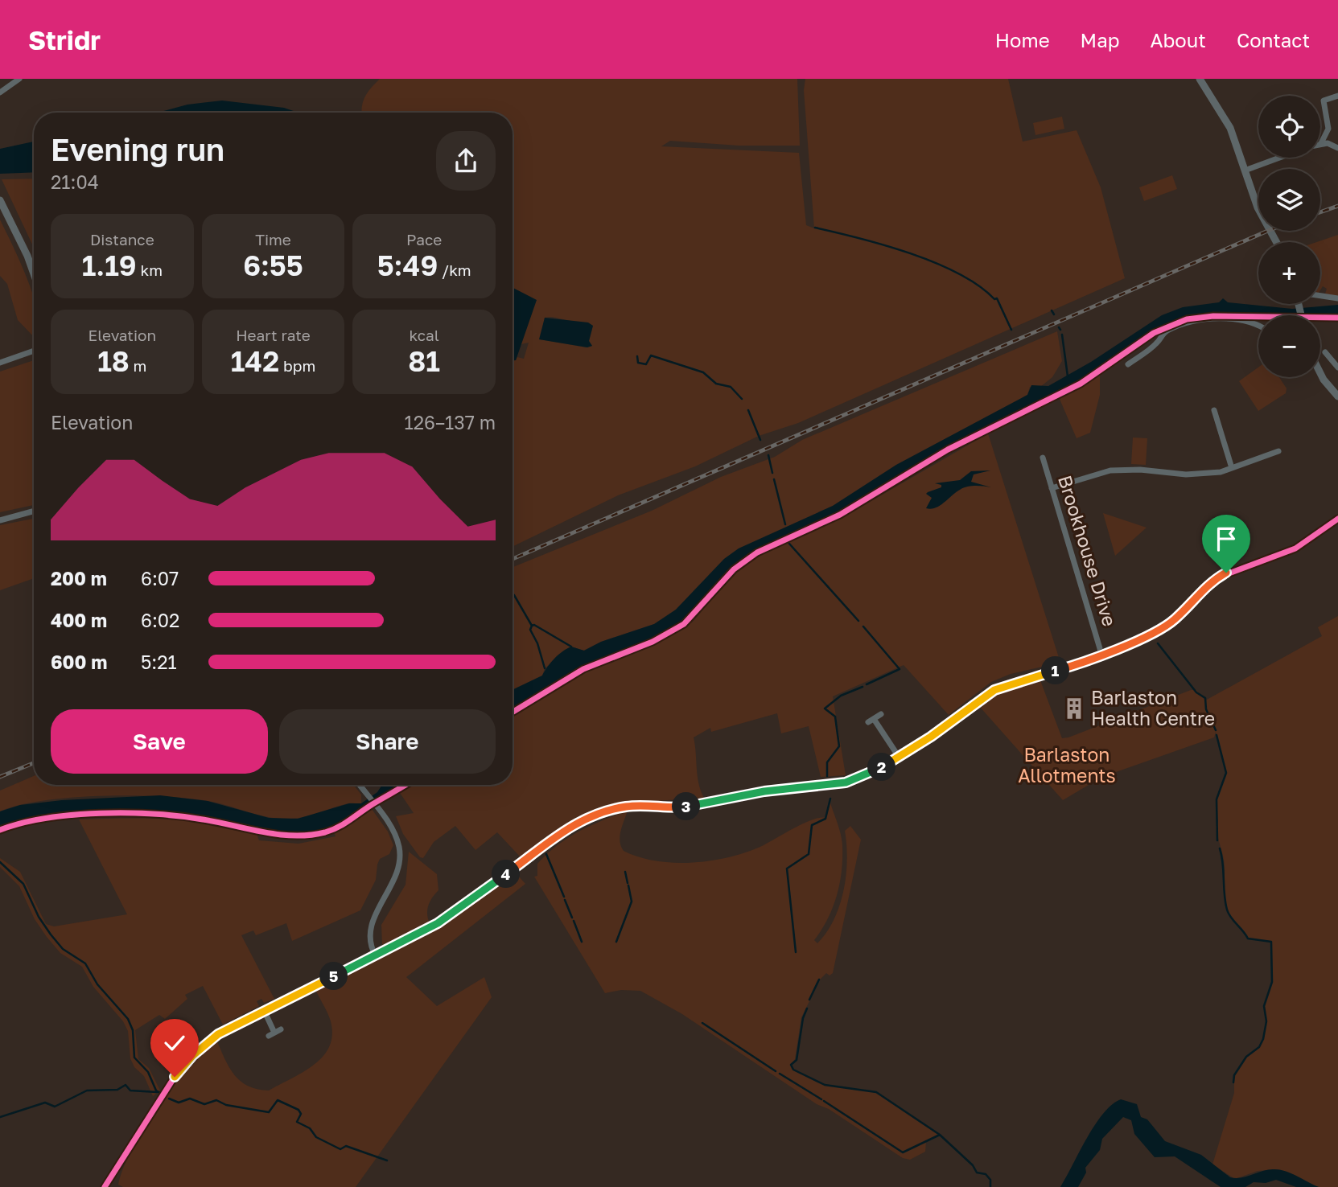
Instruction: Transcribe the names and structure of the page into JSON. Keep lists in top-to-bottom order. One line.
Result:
{"streets":{"street":["Brookhouse Drive"]},"parks":["Barlaston Allotments"],"places":{"building":["Barlaston Health Centre"]},"page":{"header":"Stridr","nav":["Home","Map","About","Contact"],"map_buttons":["+","−"],"heading":["Evening run","21:04"],"stats":[["Distance","1.19 km"],["Time","6:55"],["Pace","5:49 /km"],["Elevation","18 m"],["Heart rate","142 bpm"],["kcal","81"]],"chart":["Elevation","126–137 m"],"list":[{"name":"200 m","note":"6:07"},{"name":"400 m","note":"6:02"},{"name":"600 m","note":"5:21"}],"pins":["1","2","3","4","5"],"buttons":["Save","Share"]}}
